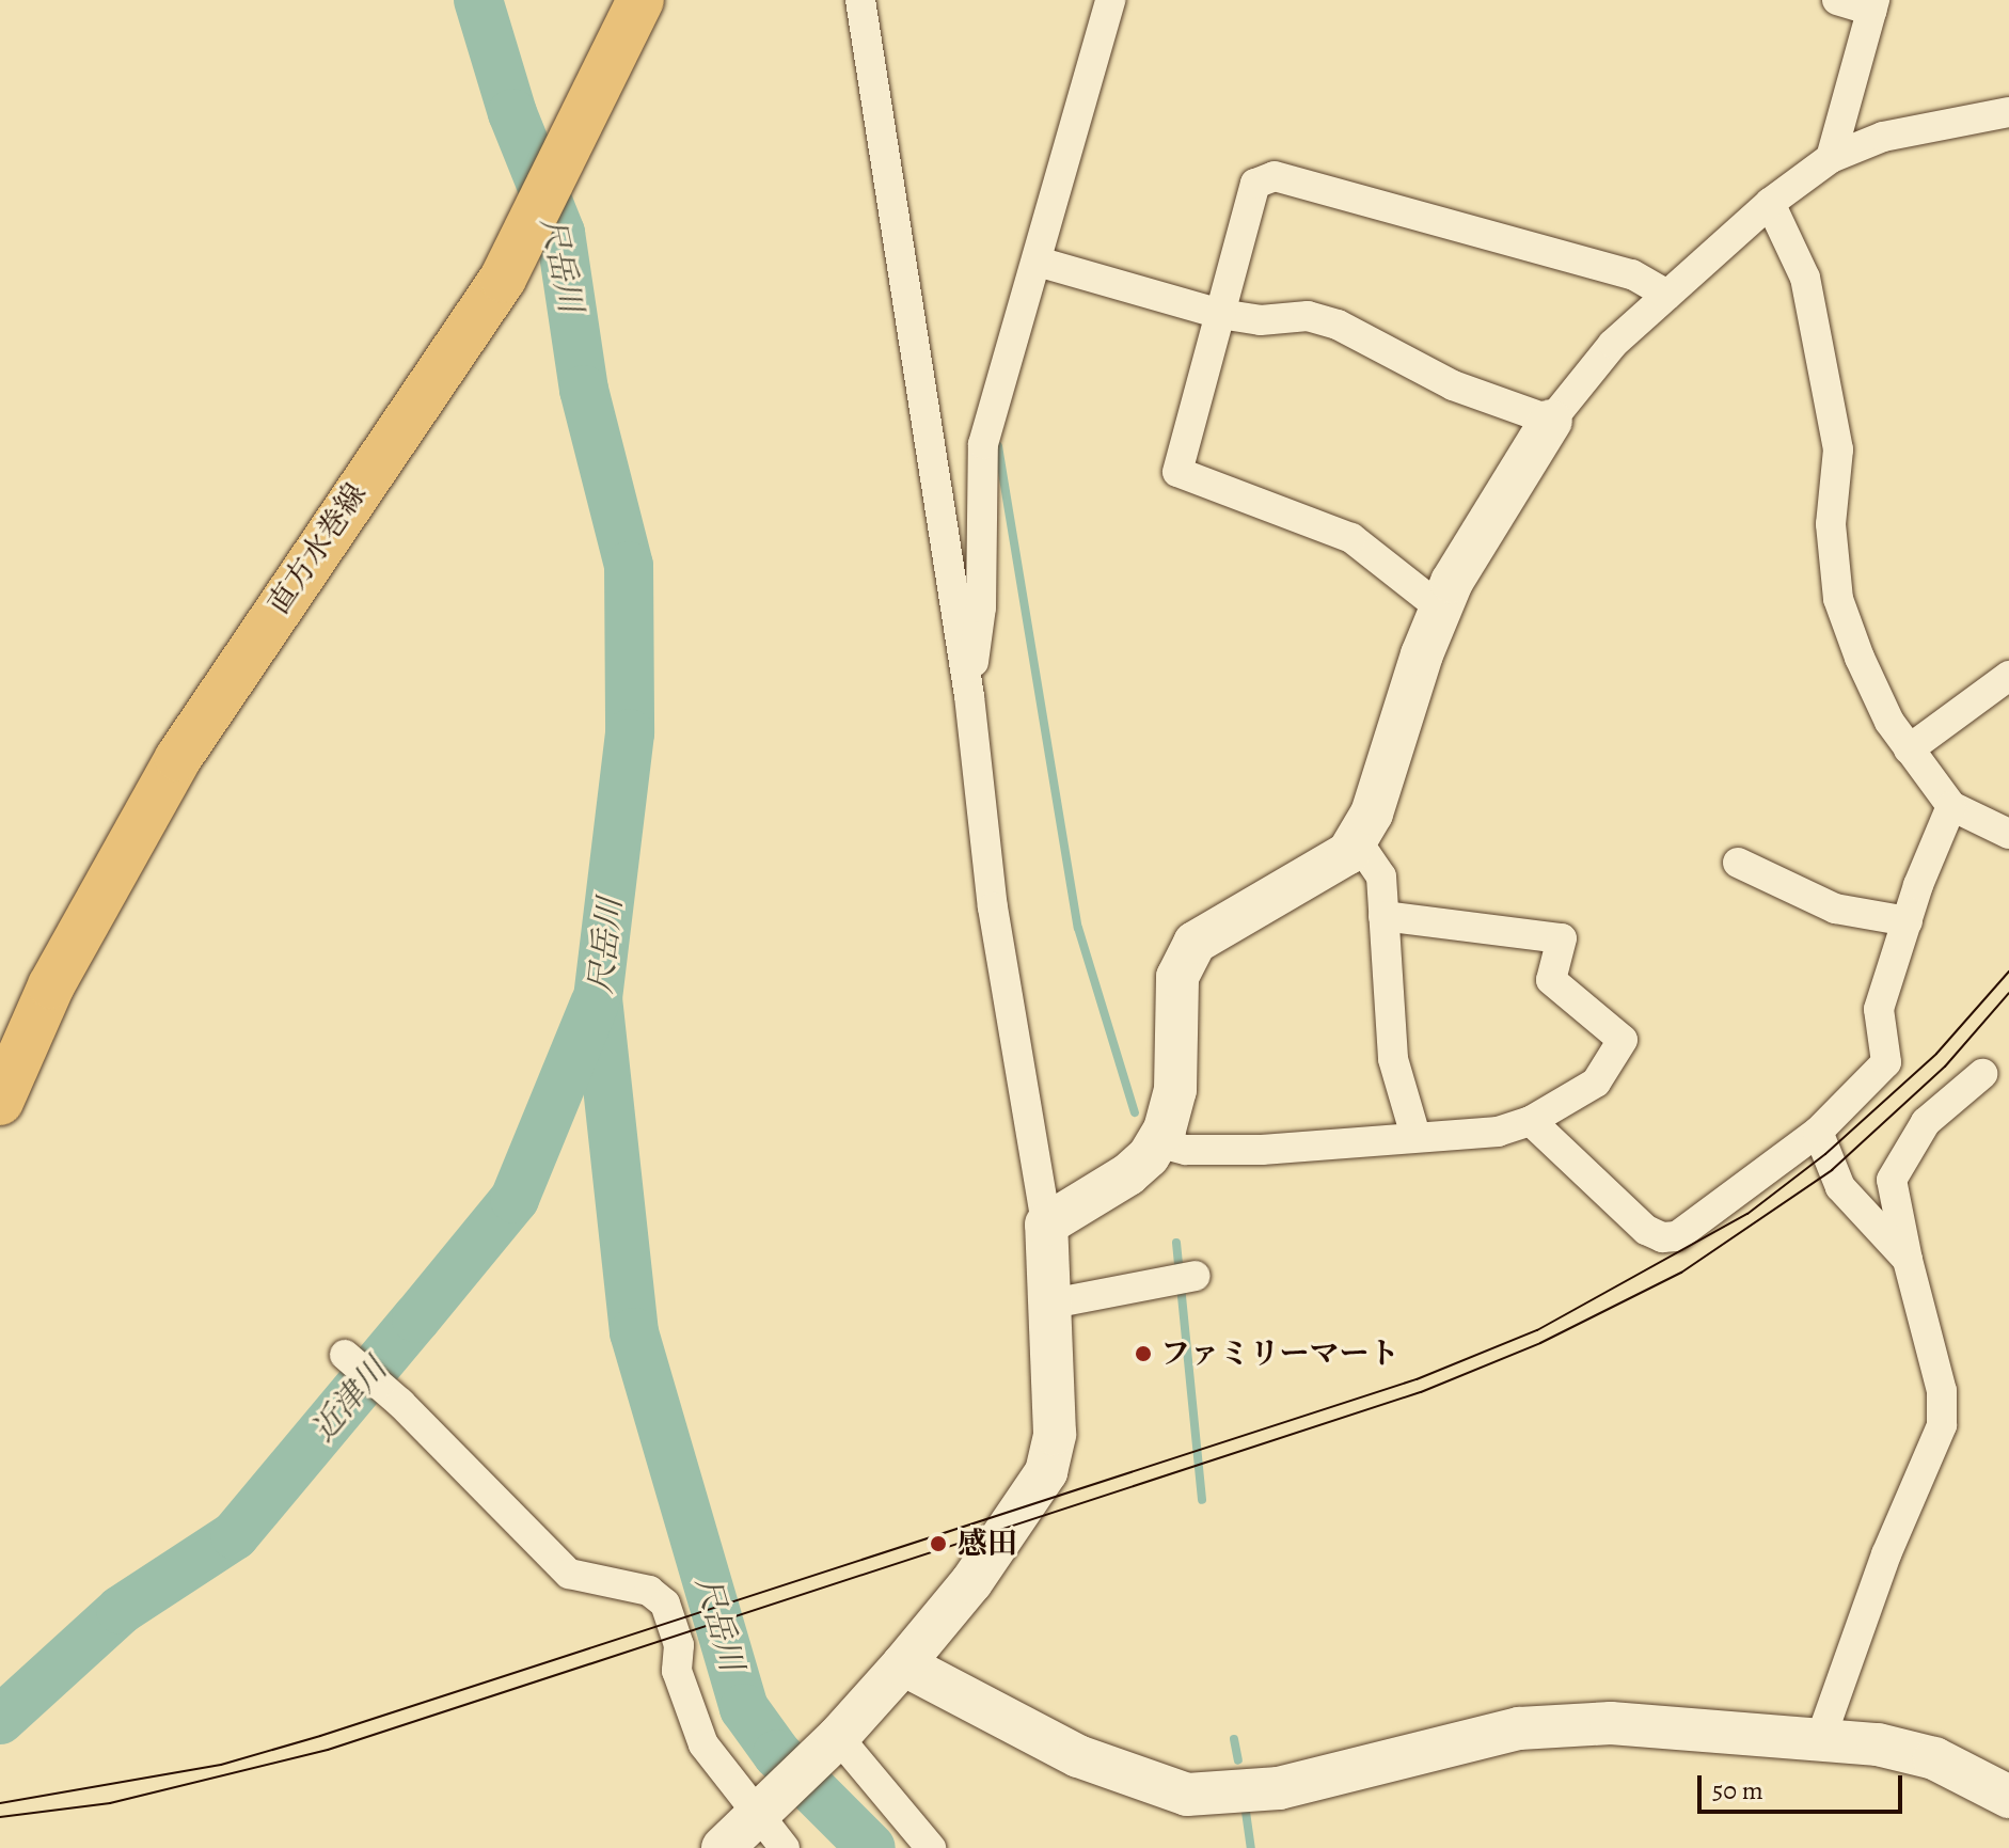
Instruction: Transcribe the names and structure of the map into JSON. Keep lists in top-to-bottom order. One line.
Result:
{"streets":{"main road":["直方水巻線"]},"water":["尺岳川","近津川"],"places":["ファミリーマート","感田"],"scale_bar":"50 m"}
